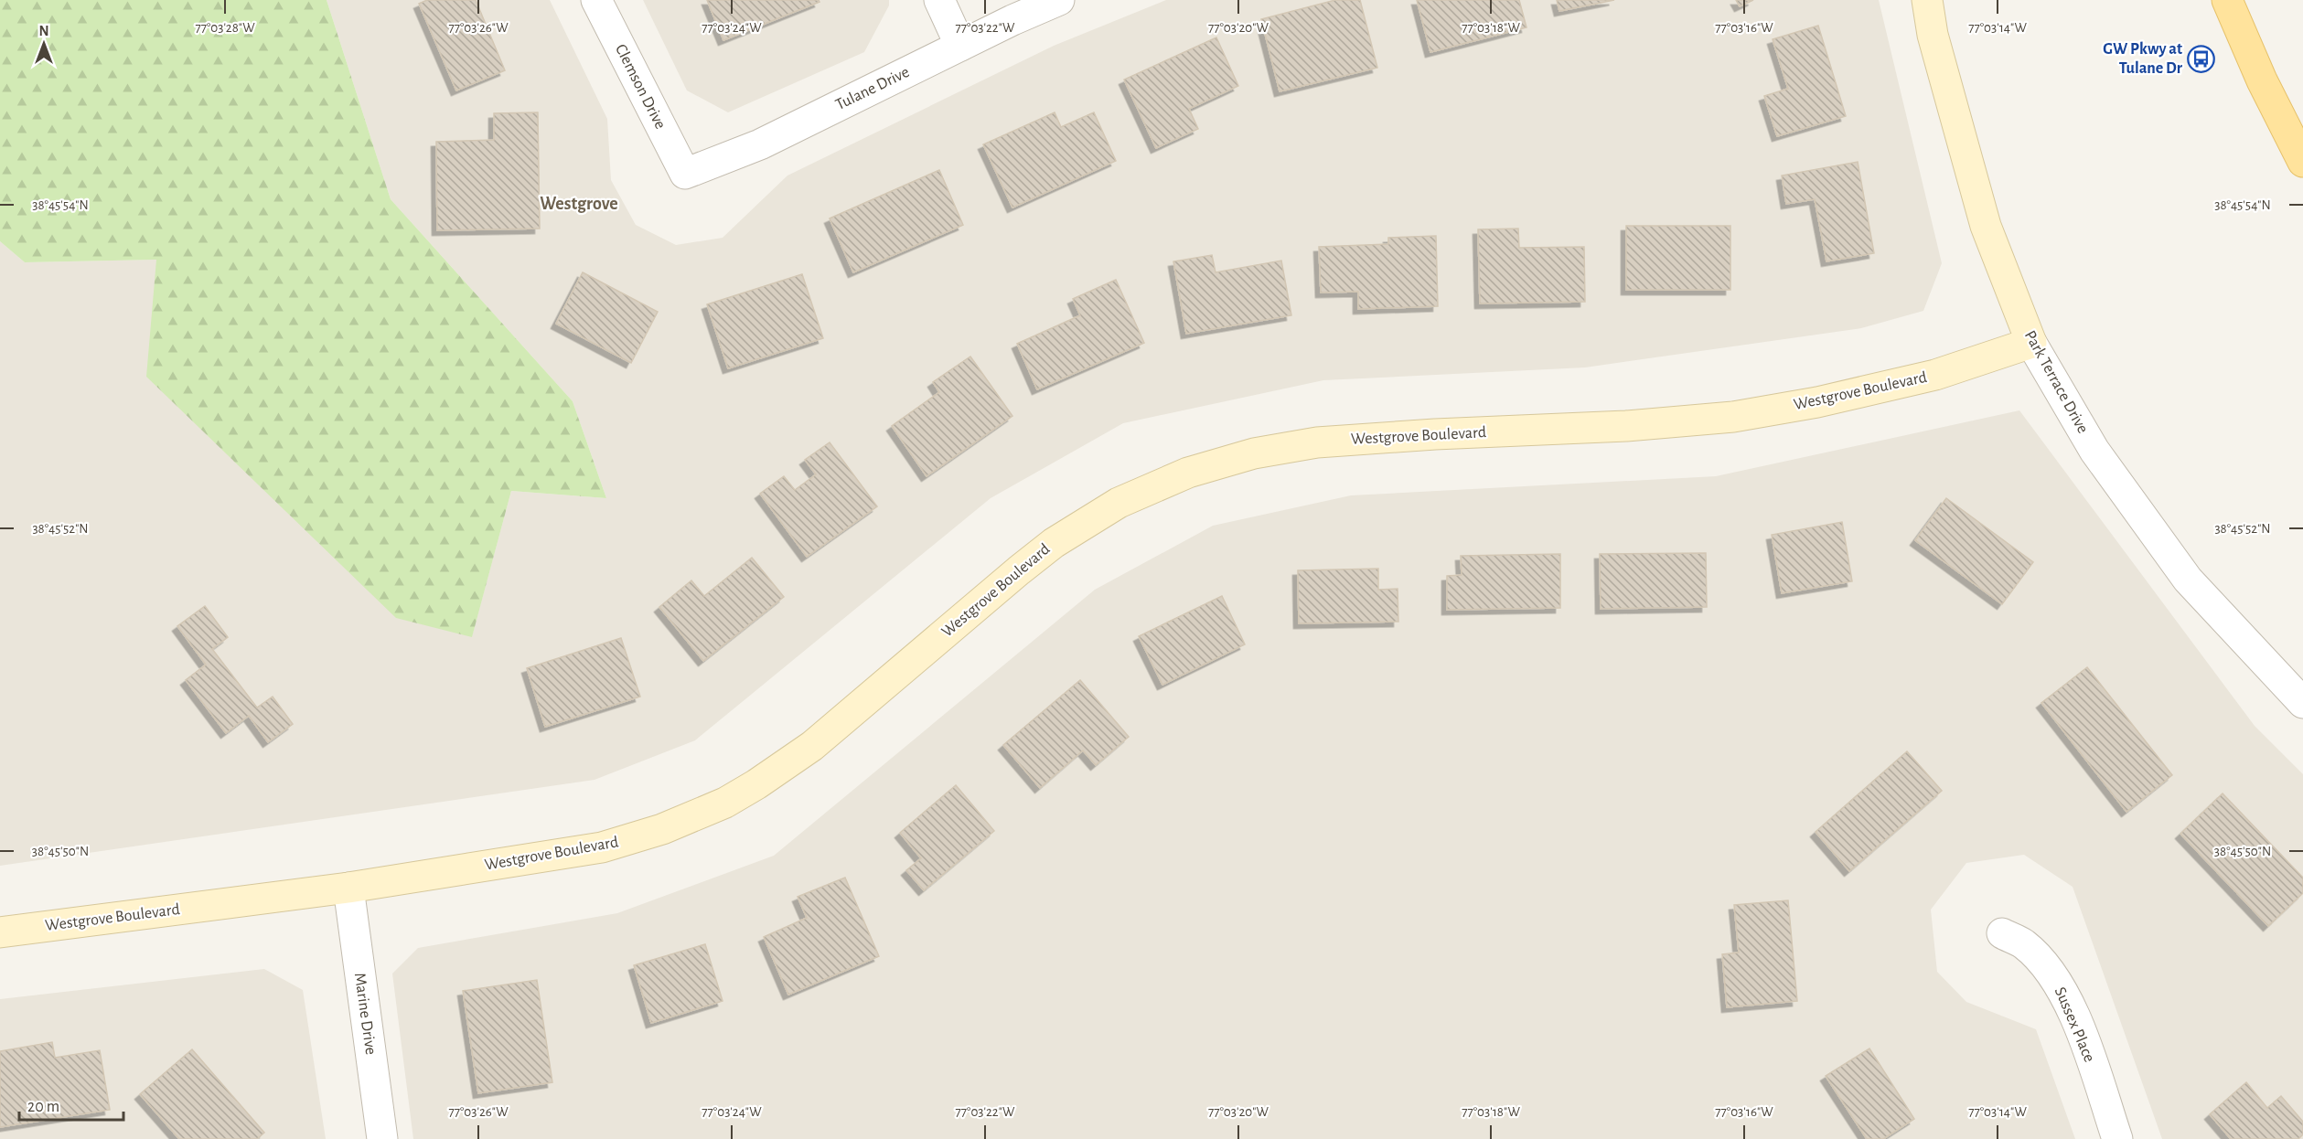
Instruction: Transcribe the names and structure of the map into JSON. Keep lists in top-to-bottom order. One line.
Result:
{"streets":{"street":["Clemson Drive","Tulane Drive","Park Terrace Drive","Westgrove Boulevard","Marine Drive","Sussex Place"]},"crossings":[["Clemson Drive","Tulane Drive"],["Park Terrace Drive","Westgrove Boulevard"],["Westgrove Boulevard","Marine Drive"]],"districts":["Westgrove"],"places":{"bus stop":["GW Pkwy at Tulane Dr"]},"scale_bar":"20 m","north":"top","coordinates":["77°03'28\"W","77°03'26\"W","77°03'24\"W","77°03'22\"W","77°03'20\"W","77°03'18\"W","77°03'16\"W","77°03'14\"W","38°45'54\"N","38°45'52\"N","38°45'50\"N"]}
